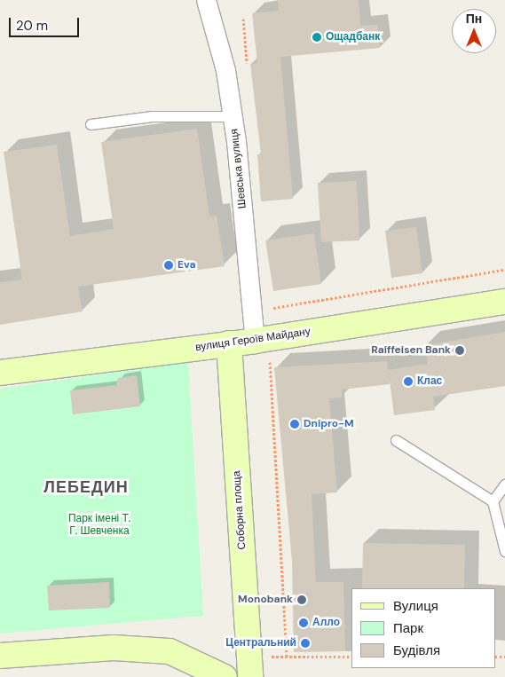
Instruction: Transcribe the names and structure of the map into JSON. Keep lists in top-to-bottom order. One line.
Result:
{"streets":{"main road":["вулиця Героїв Майдану","Соборна площа"],"street":["Шевська вулиця"]},"crossings":[["Шевська вулиця","вулиця Героїв Майдану"],["вулиця Героїв Майдану","Соборна площа"]],"districts":["ЛЕБЕДИН"],"parks":["Парк імені Т. Г. Шевченка"],"places":["Ощадбанк","Eva","Raiffeisen Bank","Клас","Dnipro-M","Monobank","Алло","Центральний"],"legend":["Вулиця","Парк","Будівля"],"scale_bar":"20 m","north":"top"}
